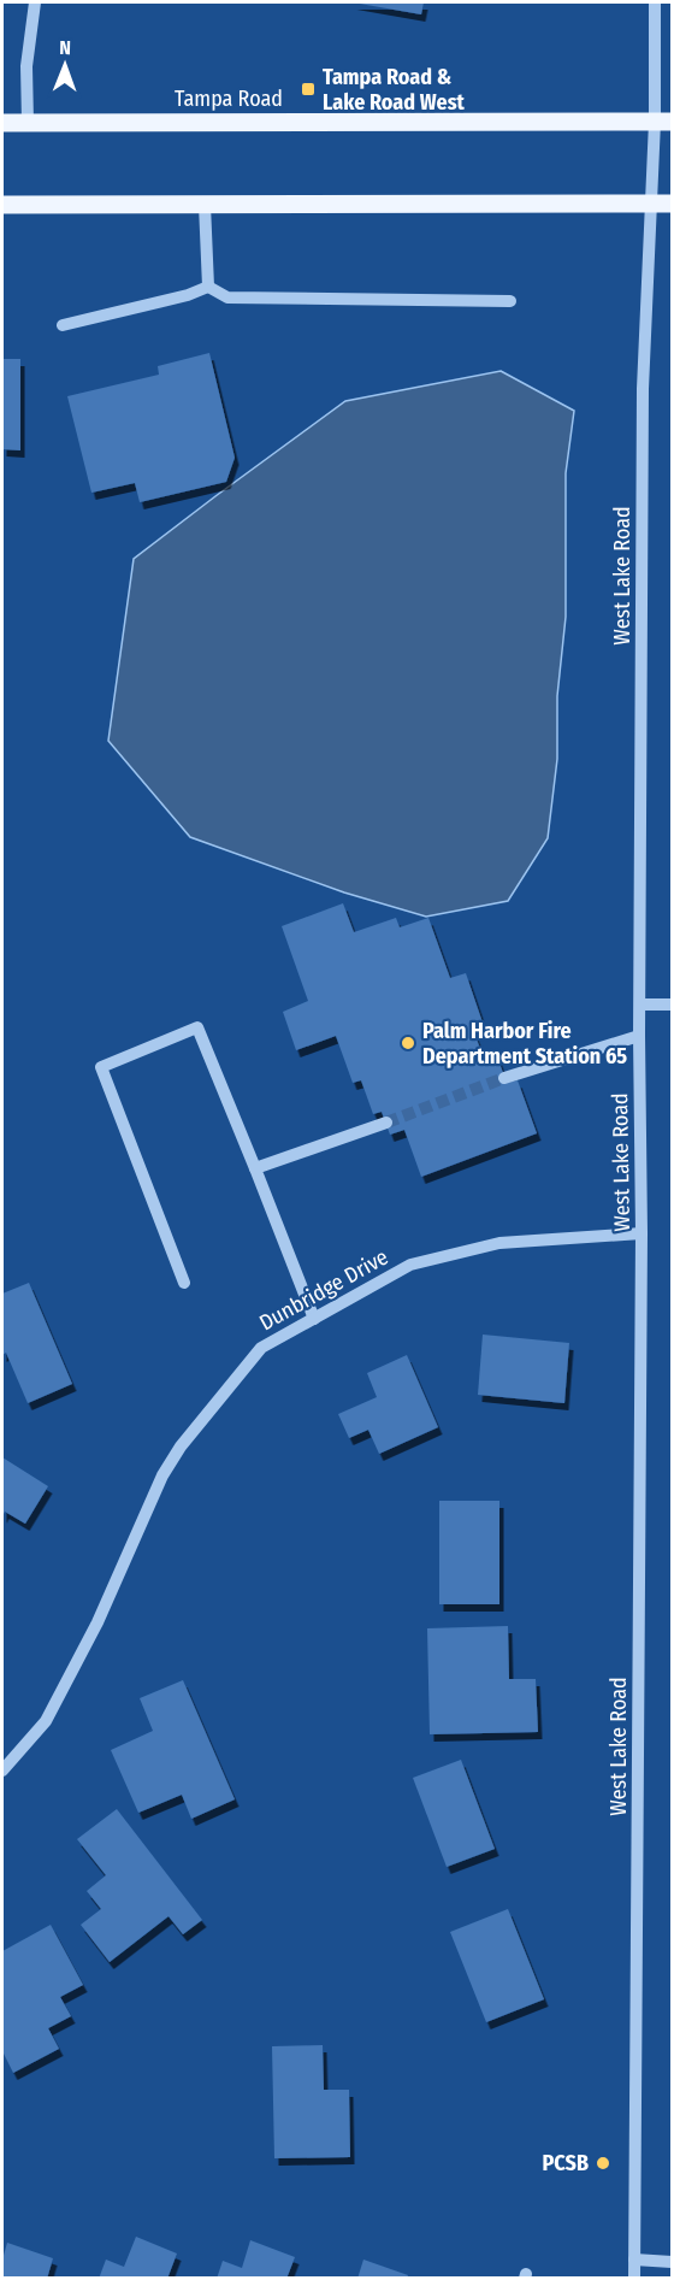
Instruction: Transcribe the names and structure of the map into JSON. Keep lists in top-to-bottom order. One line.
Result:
{"streets":{"main road":["Tampa Road"],"street":["West Lake Road","Dunbridge Drive"]},"crossings":[["Tampa Road","West Lake Road"],["West Lake Road","Dunbridge Drive"]],"places":{"transit":["Tampa Road & Lake Road West"],"other":["Palm Harbor Fire Department Station 65","PCSB"]},"north":"top"}
